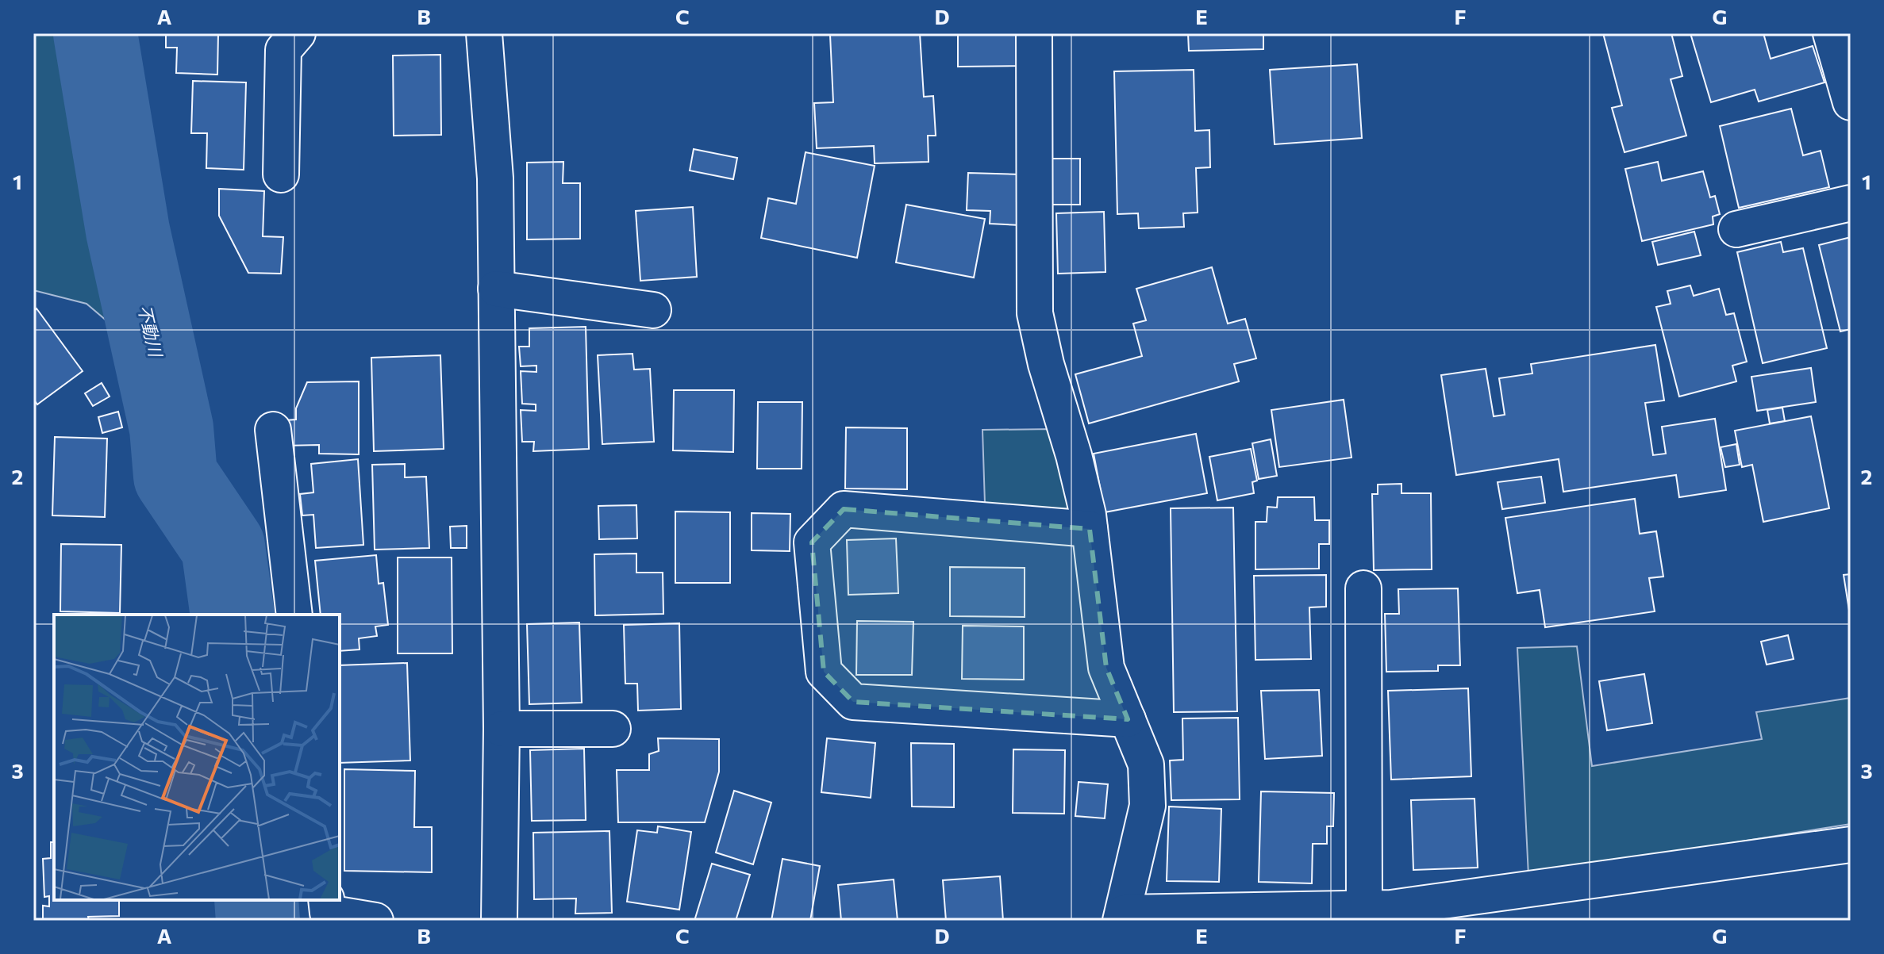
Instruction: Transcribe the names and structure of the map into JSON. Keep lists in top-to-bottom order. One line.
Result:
{"water":["不動川"],"grid":{"columns":["A","B","C","D","E","F","G"],"rows":["1","2","3"]}}
